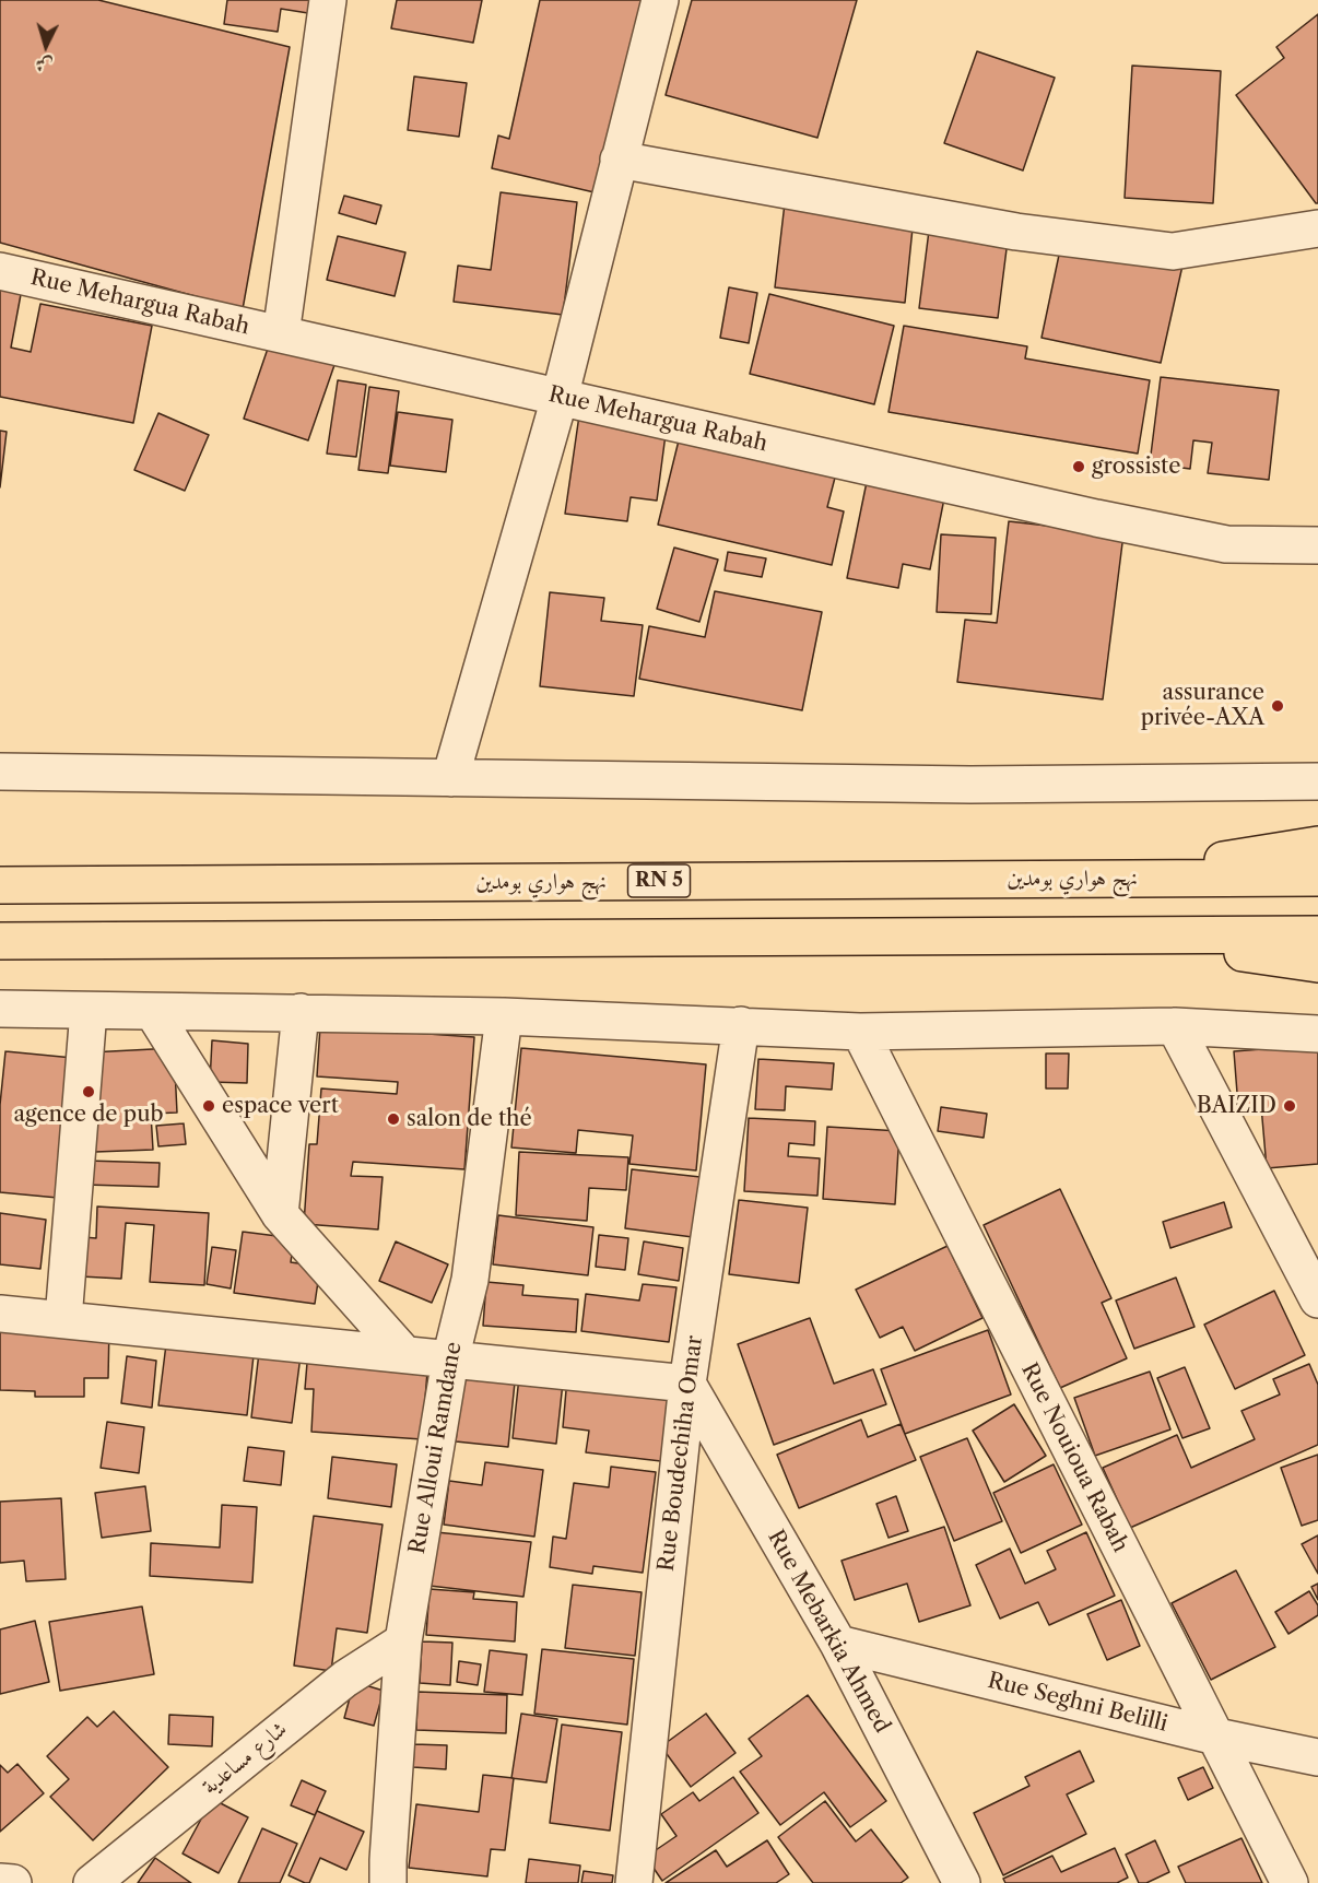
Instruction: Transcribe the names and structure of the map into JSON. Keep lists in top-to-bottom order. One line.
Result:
{"streets":{"main road":["نهج هواري بومدين","RN 5"],"street":["Rue Mehargua Rabah","Rue Alloui Ramdane","Rue Boudechiha Omar","Rue Nouioua Rabah","Rue Mebarkia Ahmed","Rue Seghni Belilli","شارع مساعدية"]},"crossings":[["Rue Alloui Ramdane","شارع مساعدية"],["Rue Boudechiha Omar","Rue Mebarkia Ahmed"],["Rue Nouioua Rabah","Rue Seghni Belilli"],["Rue Mebarkia Ahmed","Rue Seghni Belilli"]],"places":["grossiste","assurance privée-AXA","agence de pub","espace vert","BAIZID","salon de thé"],"north":"bottom"}
